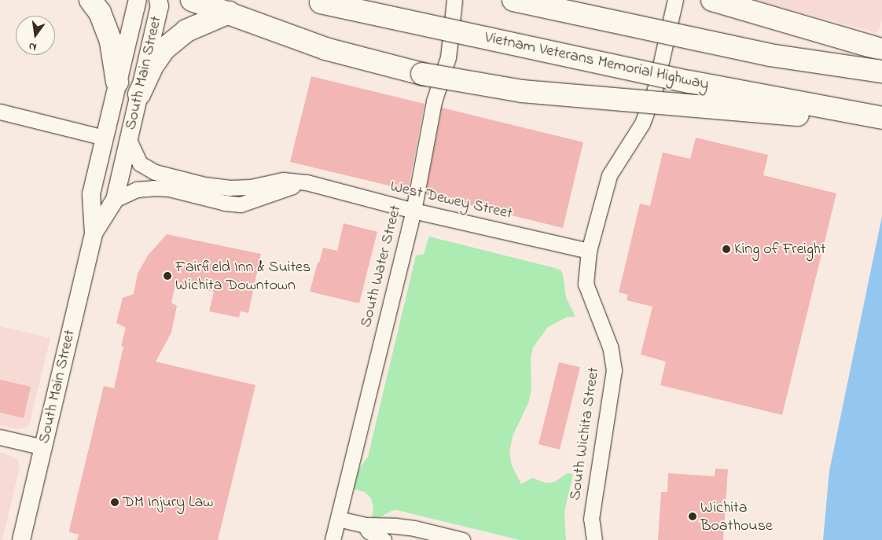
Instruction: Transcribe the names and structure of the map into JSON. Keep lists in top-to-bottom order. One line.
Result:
{"streets":{"main road":["Vietnam Veterans Memorial Highway"],"street":["South Main Street","West Dewey Street","South Water Street","South Wichita Street"]},"crossings":[["South Main Street","West Dewey Street"],["West Dewey Street","South Water Street"],["West Dewey Street","South Wichita Street"]],"places":["King of Freight","Fairfield Inn & Suites Wichita Downtown","DM Injury Law","Wichita Boathouse"],"north":"bottom"}
